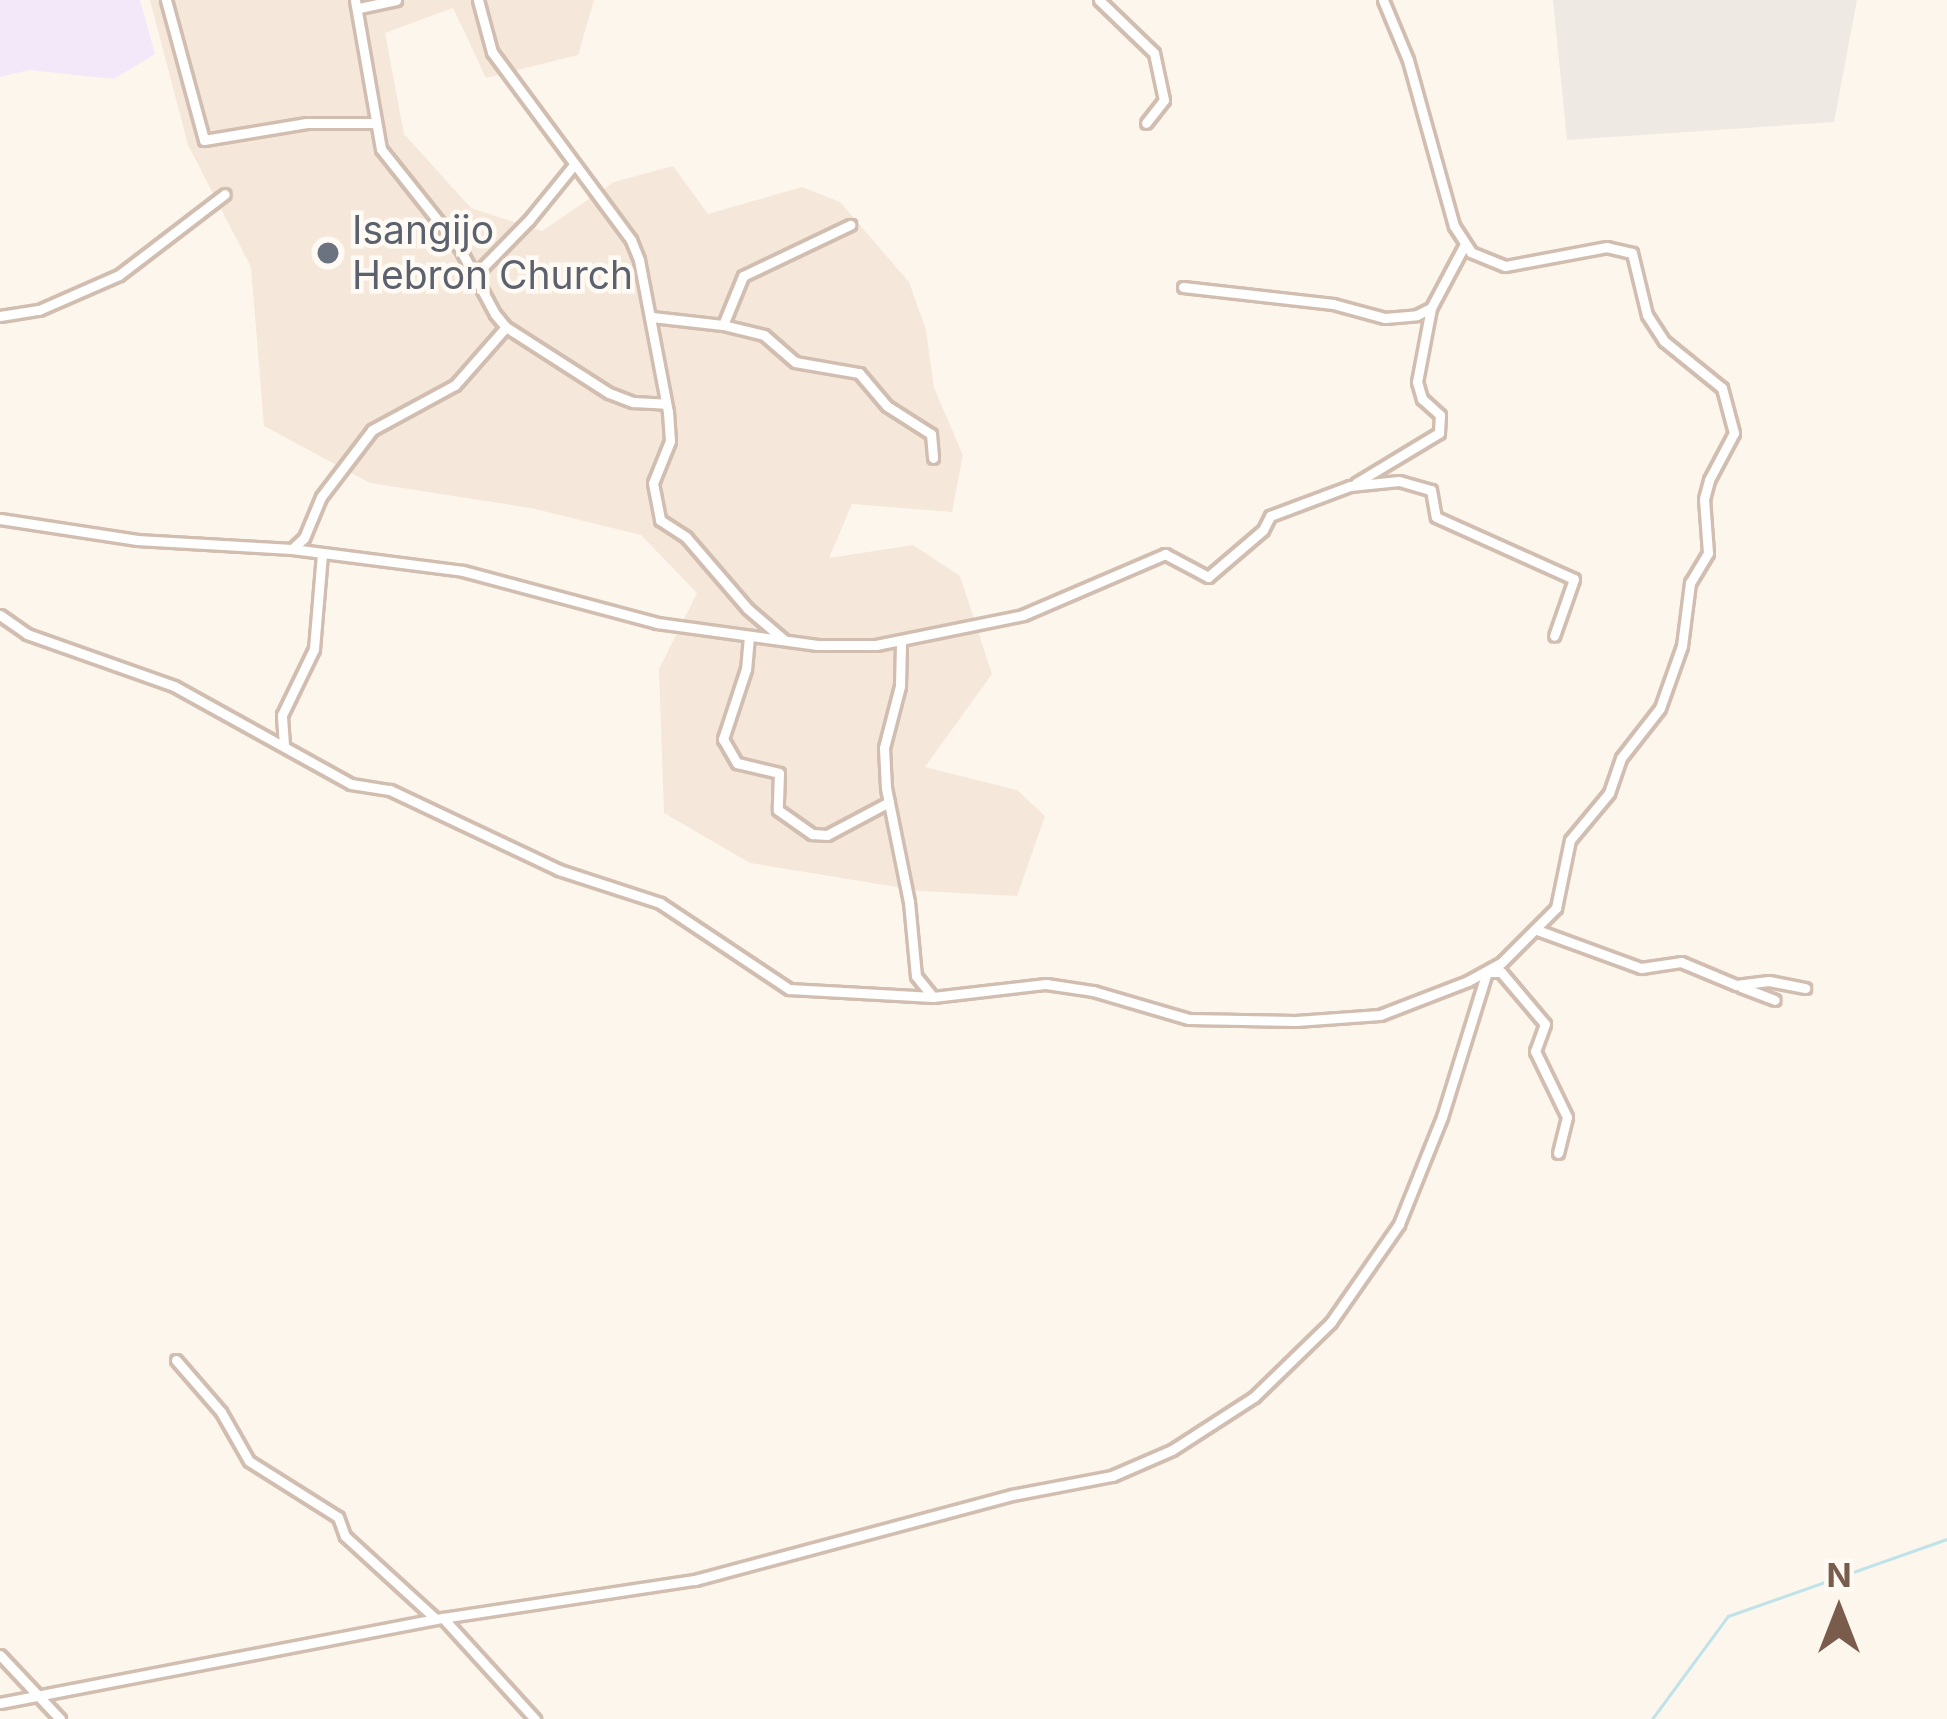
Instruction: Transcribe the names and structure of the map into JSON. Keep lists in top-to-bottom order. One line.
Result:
{"places":["Isangijo Hebron Church"],"north":"top"}
